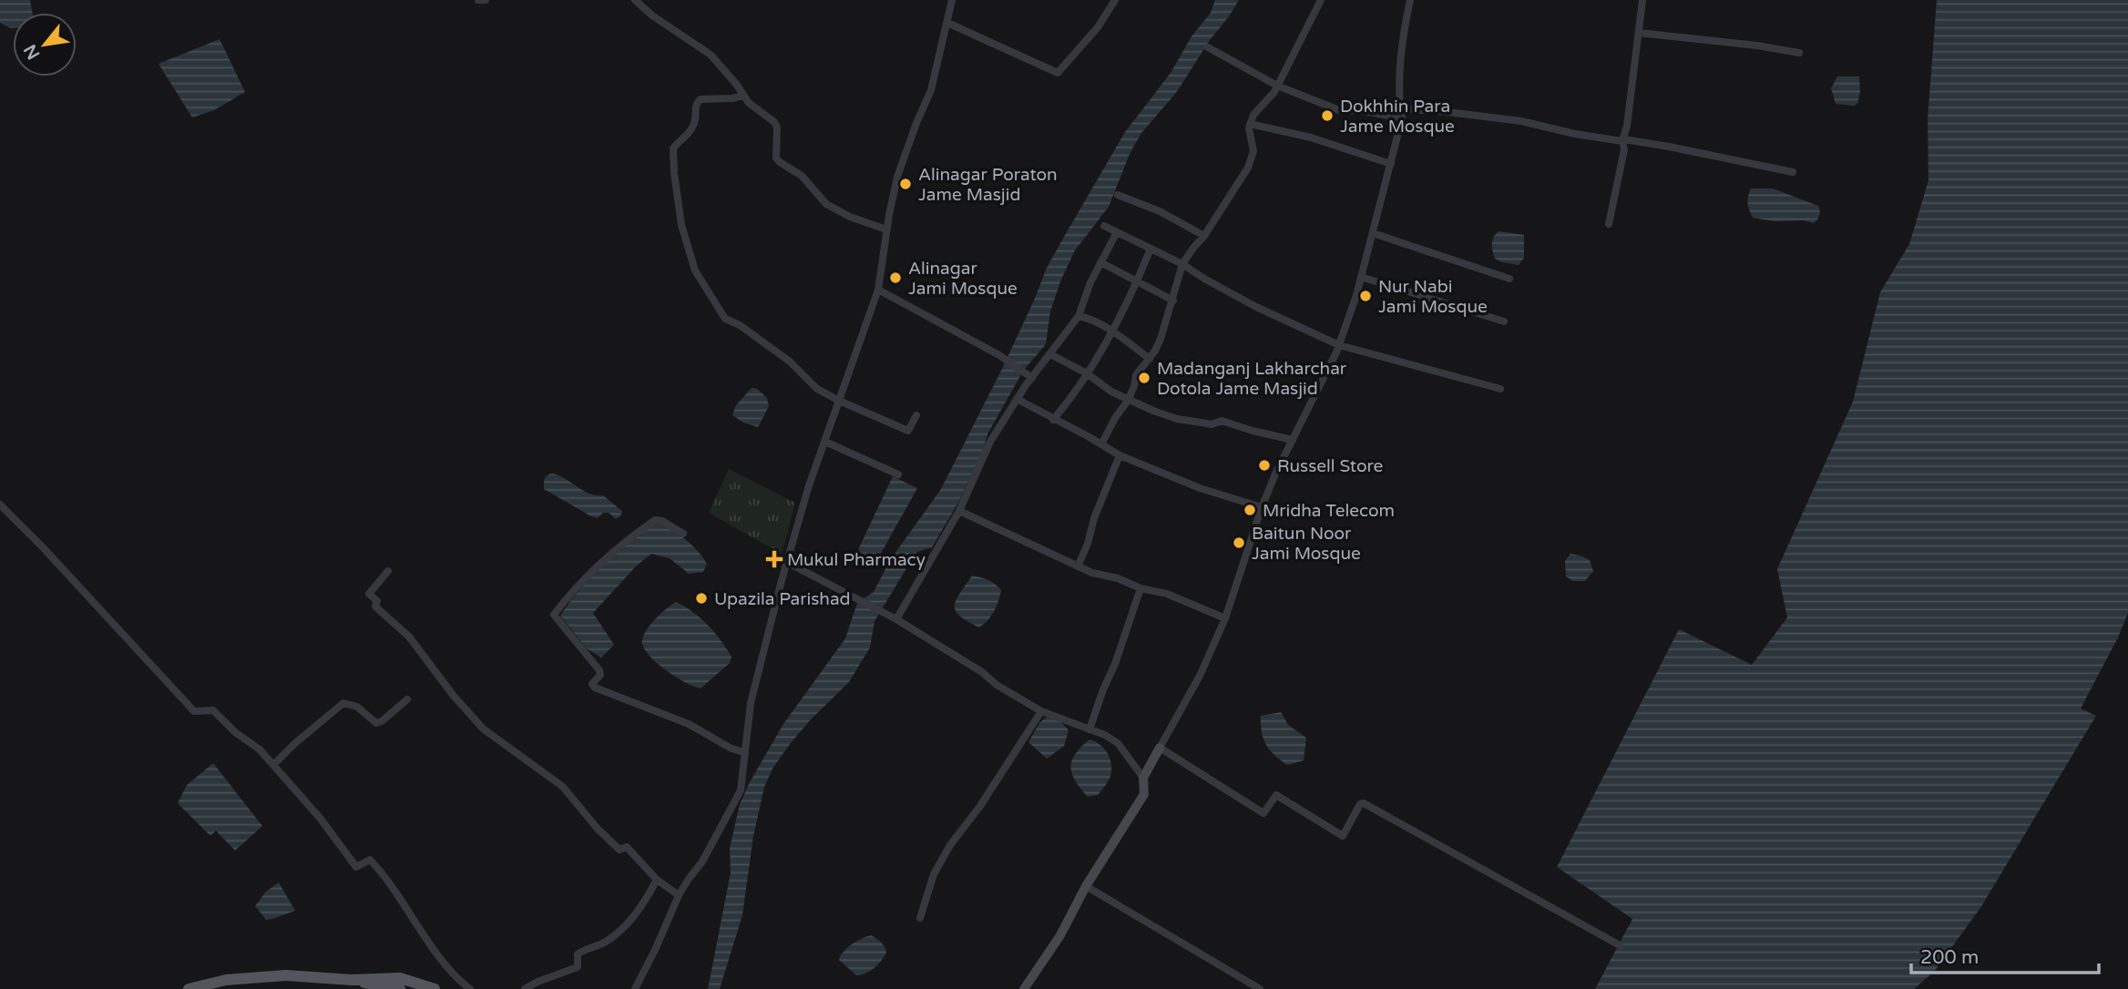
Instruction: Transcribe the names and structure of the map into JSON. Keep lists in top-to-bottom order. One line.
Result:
{"places":{"other":["Dokhhin Para Jame Mosque","Alinagar Poraton Jame Masjid","Alinagar Jami Mosque","Nur Nabi Jami Mosque","Madanganj Lakharchar Dotola Jame Masjid","Russell Store","Mridha Telecom","Baitun Noor Jami Mosque","Upazila Parishad"],"health":["Mukul Pharmacy"]},"scale_bar":"200 m","north":"bottom left"}
